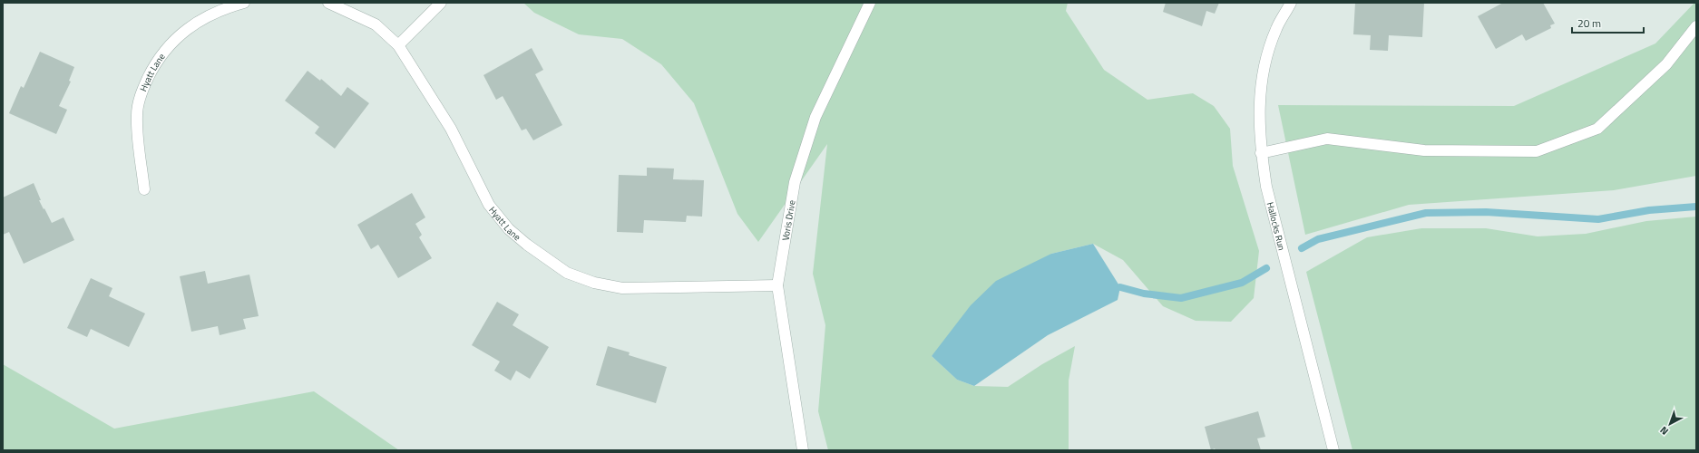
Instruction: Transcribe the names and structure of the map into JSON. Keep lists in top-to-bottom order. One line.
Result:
{"streets":{"street":["Hyatt Lane","Voris Drive","Hallocks Run"]},"crossings":[["Hyatt Lane","Voris Drive"]],"scale_bar":"20 m","north":"bottom left"}
